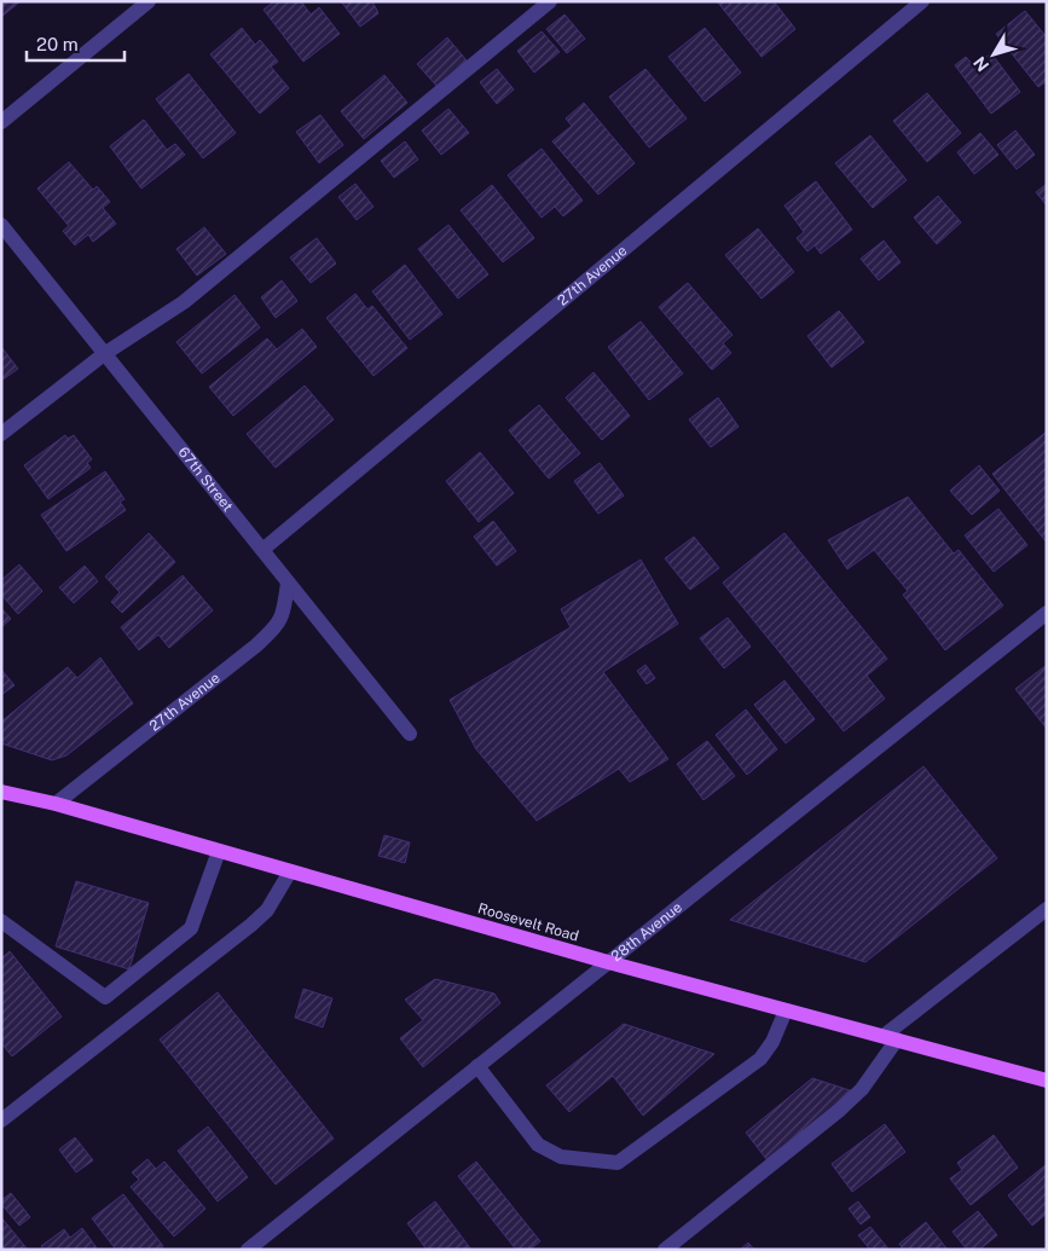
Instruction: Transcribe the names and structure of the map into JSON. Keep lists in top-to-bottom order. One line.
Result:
{"streets":{"main road":["Roosevelt Road"],"street":["27th Avenue","67th Street","28th Avenue"]},"crossings":[["27th Avenue","67th Street"],["27th Avenue","Roosevelt Road"],["Roosevelt Road","28th Avenue"]],"scale_bar":"20 m","north":"bottom left"}
